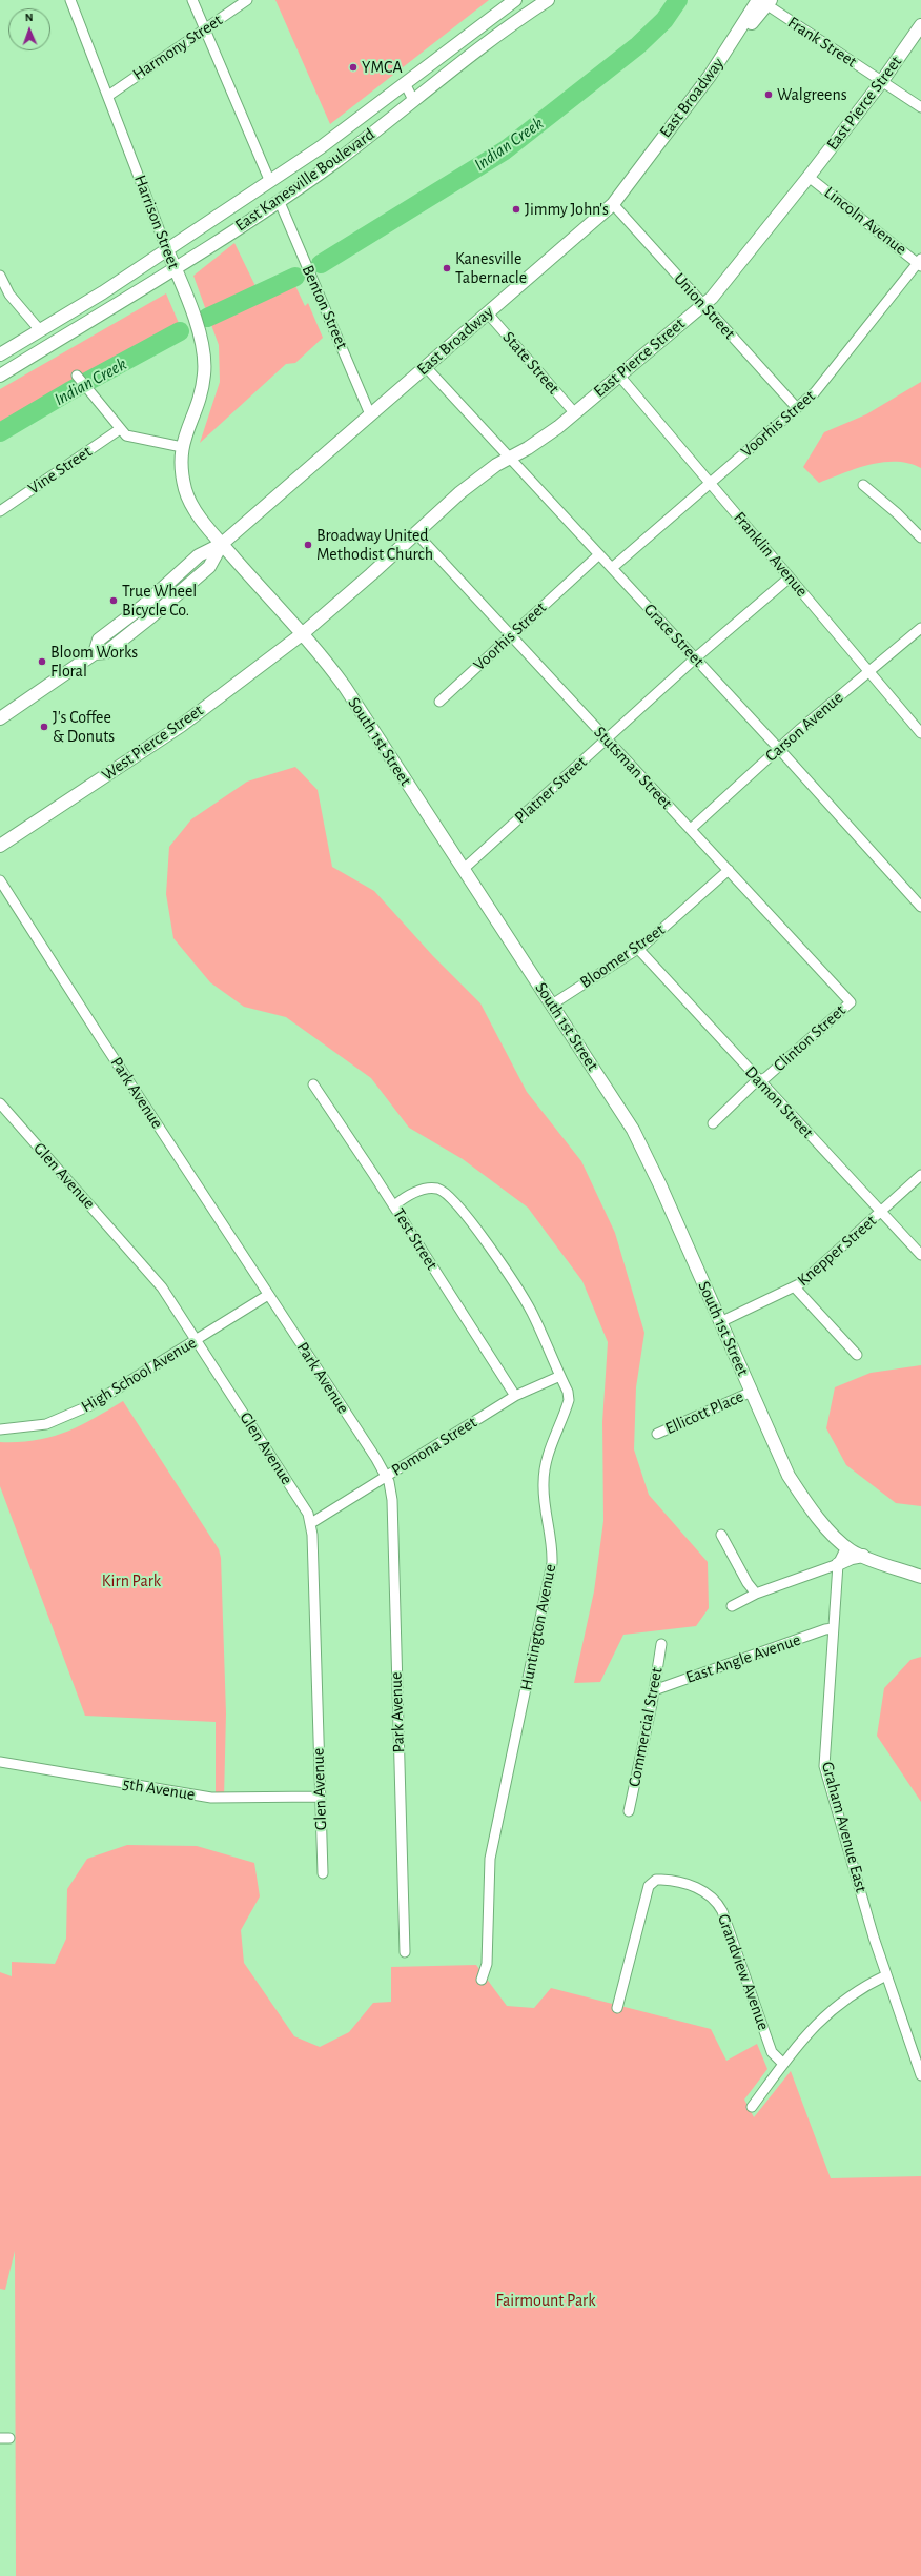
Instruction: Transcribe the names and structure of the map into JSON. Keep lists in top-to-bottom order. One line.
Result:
{"streets":{"main road":["East Broadway","East Pierce Street","East Kanesville Boulevard","Harrison Street","South 1st Street","West Pierce Street"],"street":["Frank Street","Harmony Street","Lincoln Avenue","Union Street","Benton Street","State Street","Voorhis Street","Vine Street","Franklin Avenue","Grace Street","Carson Avenue","Stutsman Street","Platner Street","Bloomer Street","Clinton Street","Park Avenue","Damon Street","Glen Avenue","Test Street","Knepper Street","High School Avenue","Ellicott Place","Pomona Street","Huntington Avenue","East Angle Avenue","Commercial Street","5th Avenue","Graham Avenue East","Grandview Avenue"]},"crossings":[["Frank Street","East Broadway"],["Frank Street","East Pierce Street"],["Harmony Street","Harrison Street"],["East Broadway","Union Street"],["East Broadway","Benton Street"],["East Broadway","State Street"],["East Broadway","Grace Street"],["East Broadway","South 1st Street"],["East Pierce Street","Lincoln Avenue"],["East Pierce Street","Union Street"],["East Pierce Street","State Street"],["East Pierce Street","Franklin Avenue"],["East Pierce Street","Grace Street"],["East Pierce Street","South 1st Street"],["East Pierce Street","West Pierce Street"],["East Pierce Street","Stutsman Street"],["East Kanesville Boulevard","Harrison Street"],["East Kanesville Boulevard","Benton Street"],["Lincoln Avenue","Voorhis Street"],["Harrison Street","South 1st Street"],["Union Street","Voorhis Street"],["Voorhis Street","Franklin Avenue"],["Voorhis Street","Grace Street"],["Voorhis Street","Stutsman Street"],["Franklin Avenue","Carson Avenue"],["Franklin Avenue","Platner Street"],["Grace Street","Carson Avenue"],["Grace Street","Platner Street"],["Carson Avenue","Stutsman Street"],["South 1st Street","West Pierce Street"],["South 1st Street","Platner Street"],["South 1st Street","Bloomer Street"],["South 1st Street","Knepper Street"],["South 1st Street","Ellicott Place"],["South 1st Street","Graham Avenue East"],["Stutsman Street","Platner Street"],["Stutsman Street","Bloomer Street"],["Stutsman Street","Clinton Street"],["Bloomer Street","Damon Street"],["Clinton Street","Damon Street"],["Park Avenue","High School Avenue"],["Park Avenue","Pomona Street"],["Damon Street","Knepper Street"],["Glen Avenue","High School Avenue"],["Glen Avenue","Pomona Street"],["Glen Avenue","5th Avenue"],["Test Street","Pomona Street"],["Test Street","Huntington Avenue"],["Pomona Street","Huntington Avenue"],["East Angle Avenue","Commercial Street"],["East Angle Avenue","Graham Avenue East"]],"water":["Indian Creek"],"parks":["Kirn Park","Fairmount Park"],"places":["YMCA","Walgreens","Jimmy John's","Kanesville Tabernacle","Broadway United Methodist Church","True Wheel Bicycle Co.","Bloom Works Floral","J's Coffee & Donuts"],"north":"top"}
